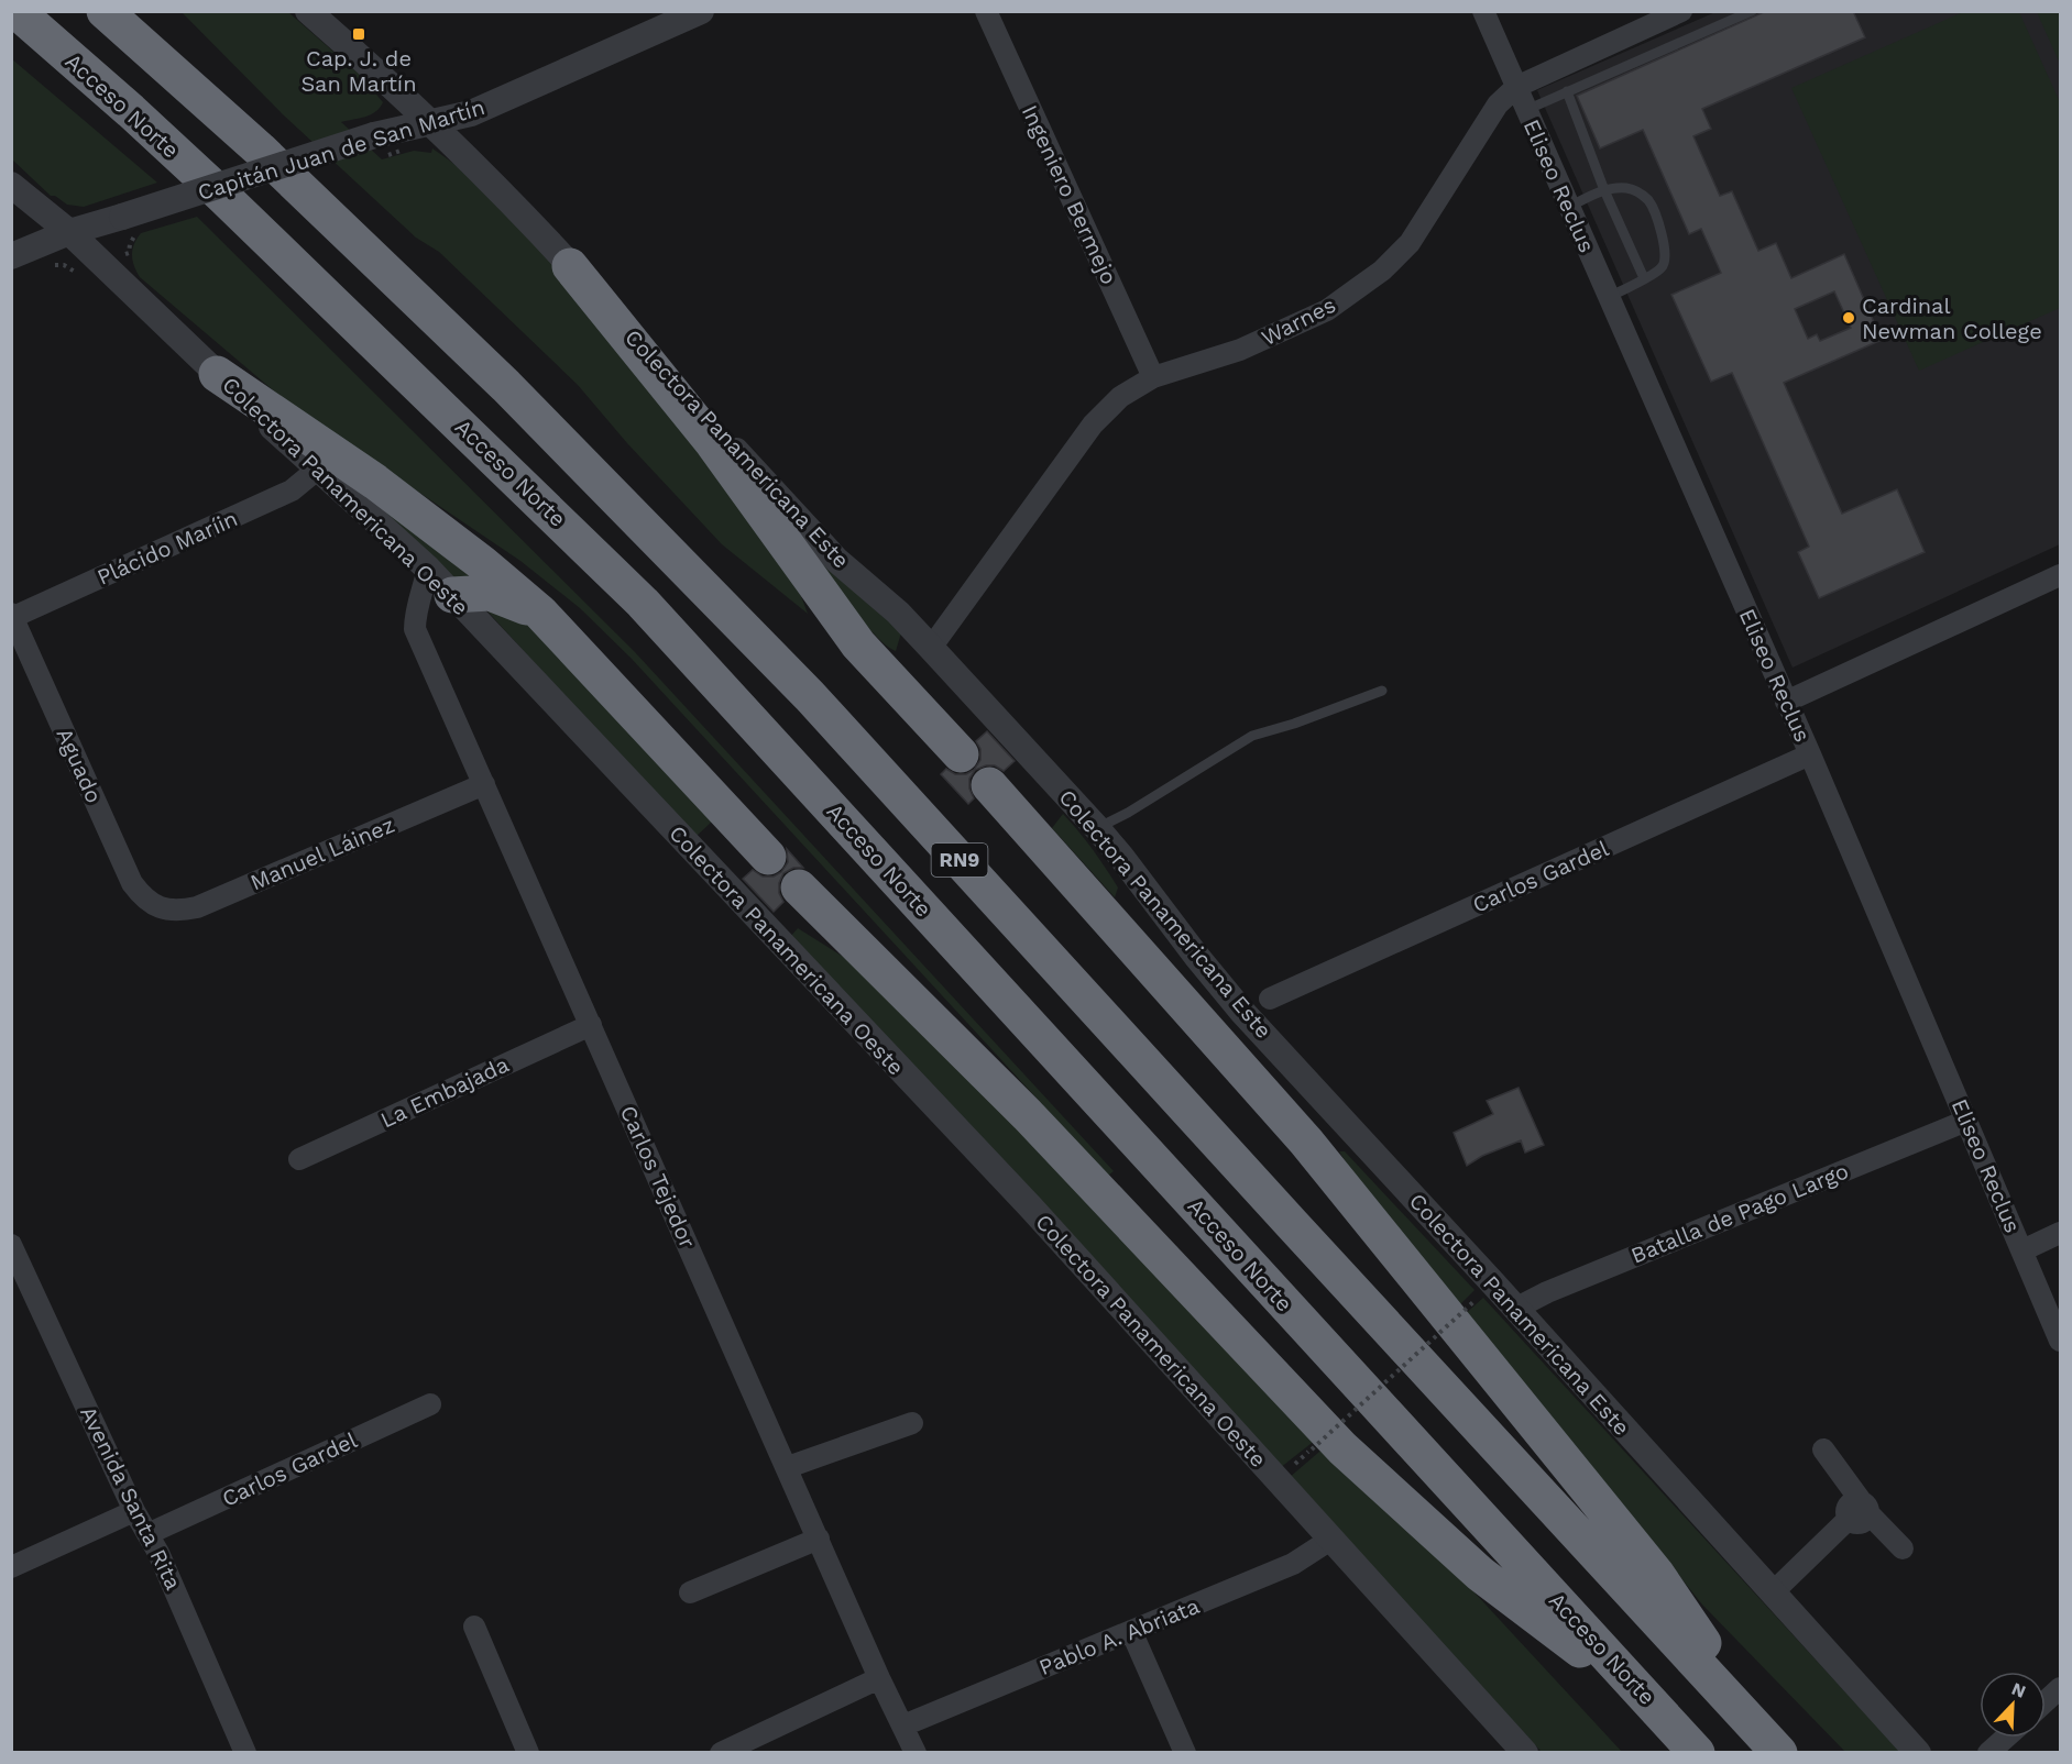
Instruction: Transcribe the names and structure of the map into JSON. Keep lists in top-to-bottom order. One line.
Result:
{"streets":{"highway":["Acceso Norte","RN9"],"street":["Capitán Juan de San Martín","Eliseo Reclus","Ingeniero Bermejo","Warnes","Colectora Panamericana Este","Colectora Panamericana Oeste","Plácido Maríin","Aguado","Manuel Láinez","Carlos Gardel","La Embajada","Carlos Tejedor","Batalla de Pago Largo","Avenida Santa Rita","Pablo A. Abriata"]},"crossings":[["Capitán Juan de San Martín","Colectora Panamericana Este"],["Capitán Juan de San Martín","Colectora Panamericana Oeste"],["Eliseo Reclus","Warnes"],["Eliseo Reclus","Carlos Gardel"],["Eliseo Reclus","Batalla de Pago Largo"],["Ingeniero Bermejo","Warnes"],["Warnes","Colectora Panamericana Este"],["Colectora Panamericana Este","Batalla de Pago Largo"],["Colectora Panamericana Oeste","Plácido Maríin"],["Colectora Panamericana Oeste","Carlos Tejedor"],["Colectora Panamericana Oeste","Pablo A. Abriata"],["Plácido Maríin","Aguado"],["Aguado","Manuel Láinez"],["Manuel Láinez","Carlos Tejedor"],["Carlos Gardel","Avenida Santa Rita"],["La Embajada","Carlos Tejedor"],["Carlos Tejedor","Pablo A. Abriata"]],"places":{"transit":["Cap. J. de San Martín"],"other":["Cardinal Newman College"]},"north":"top right"}
